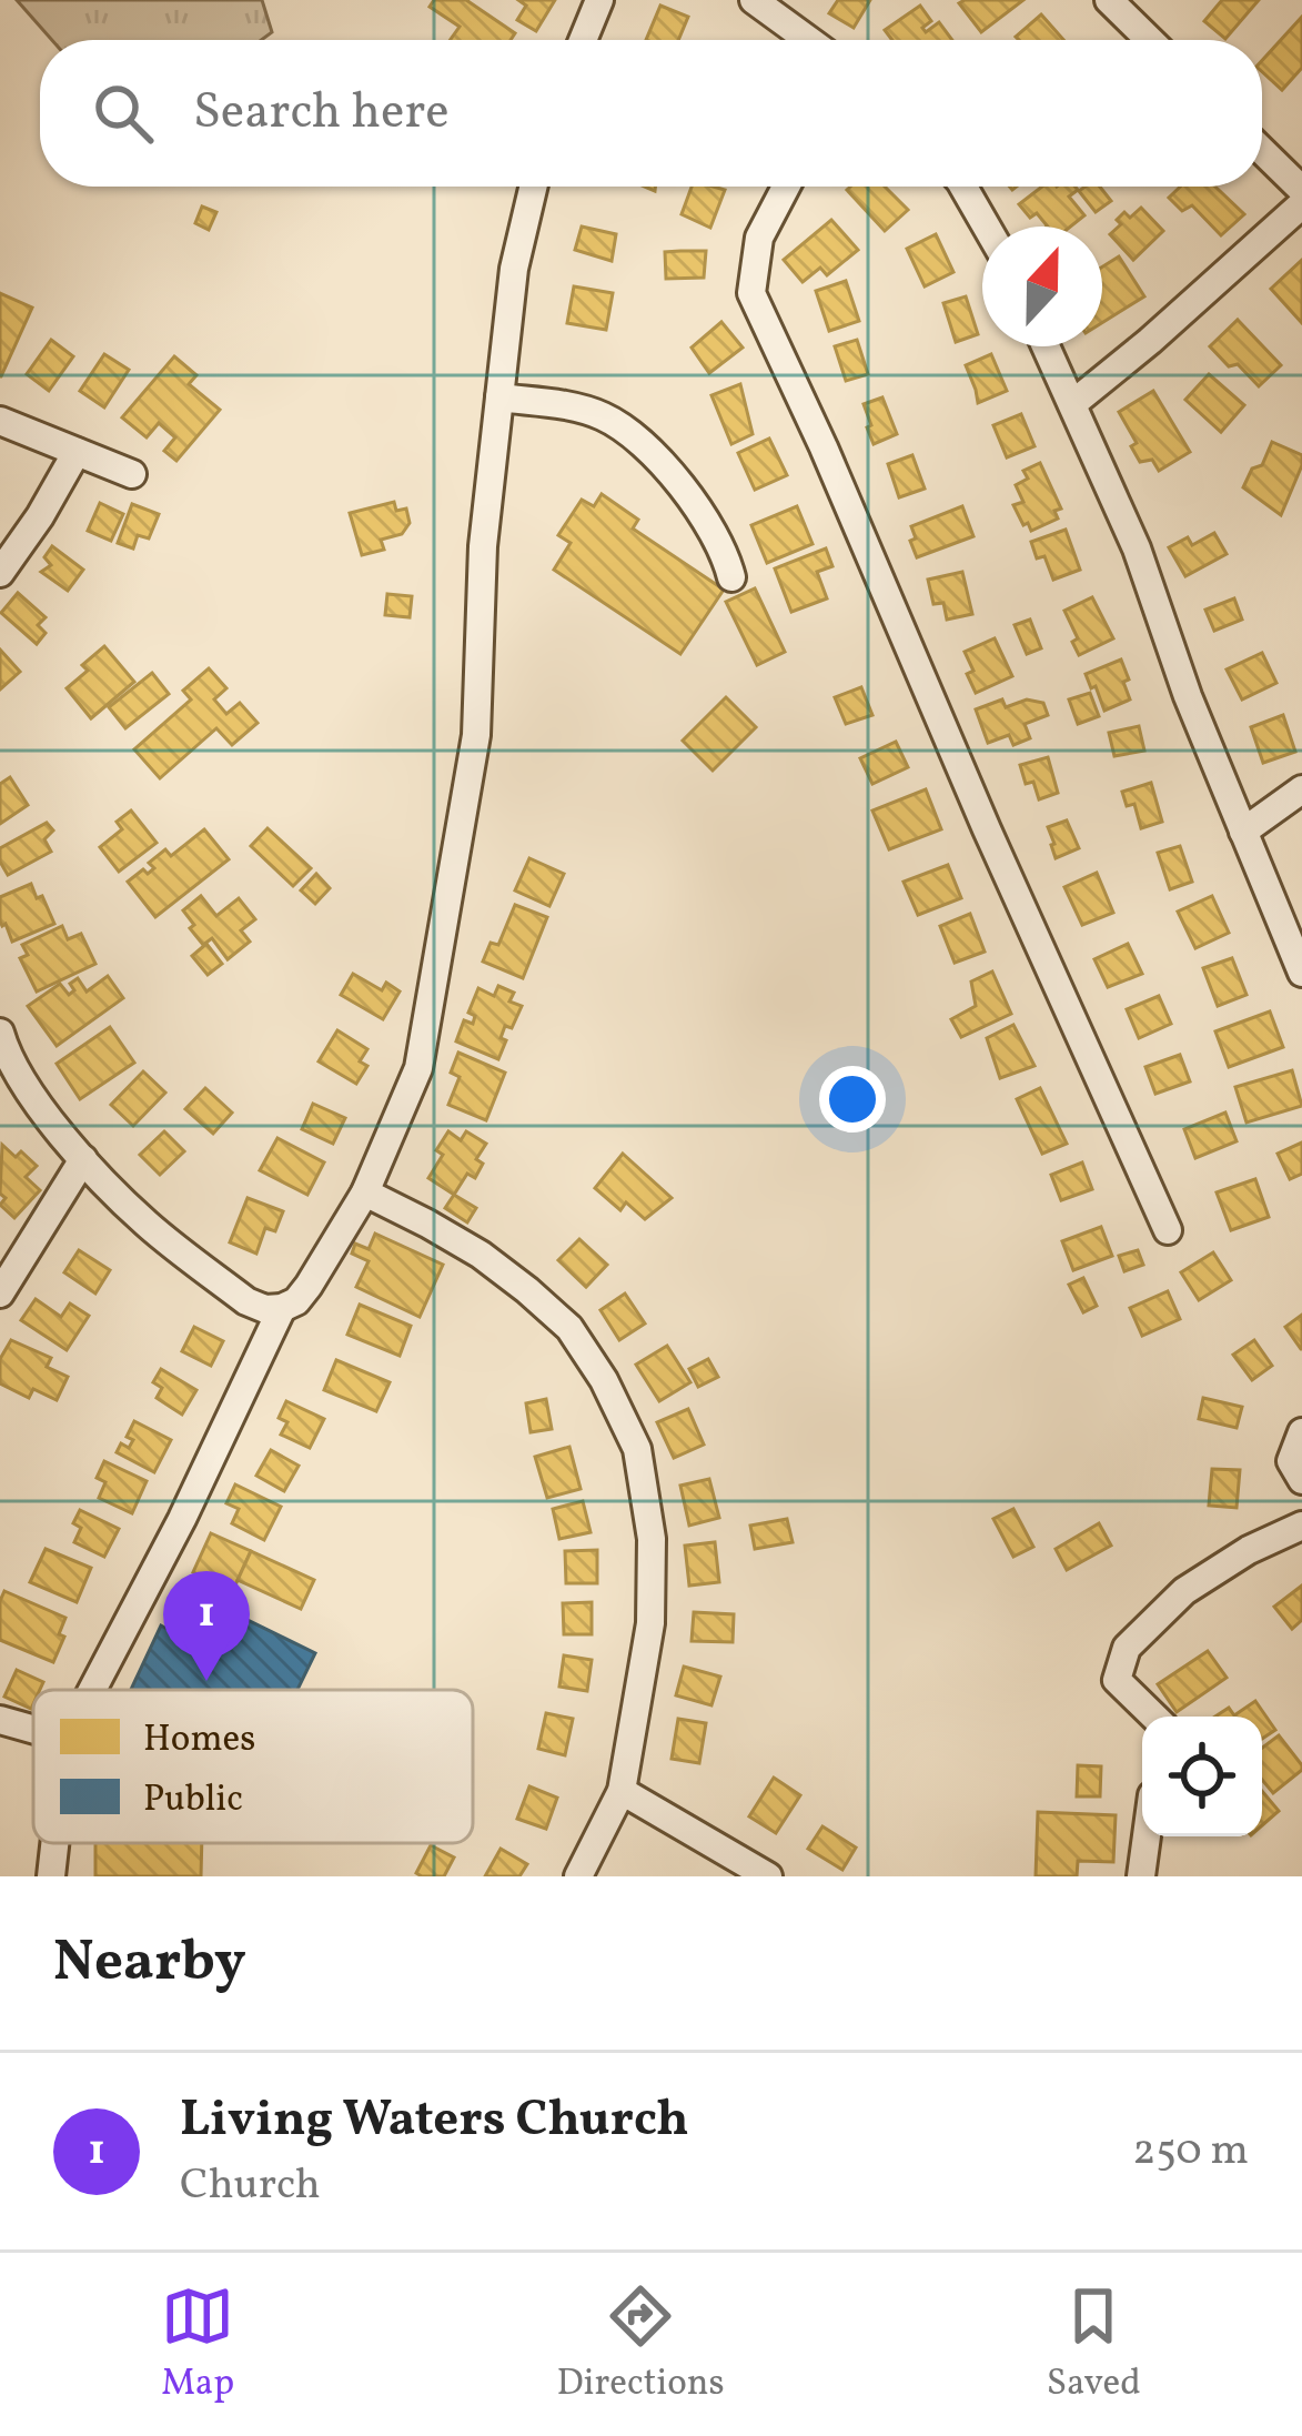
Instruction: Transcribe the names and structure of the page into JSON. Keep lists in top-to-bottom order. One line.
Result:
{"legend":["Homes","Public"],"north":"top","page":{"search":"Search here","pins":"1","heading":"Nearby","list":[{"mark":"1","name":"Living Waters Church","note":"Church","value":"250 m"}],"nav":["Map","Directions","Saved"]}}
